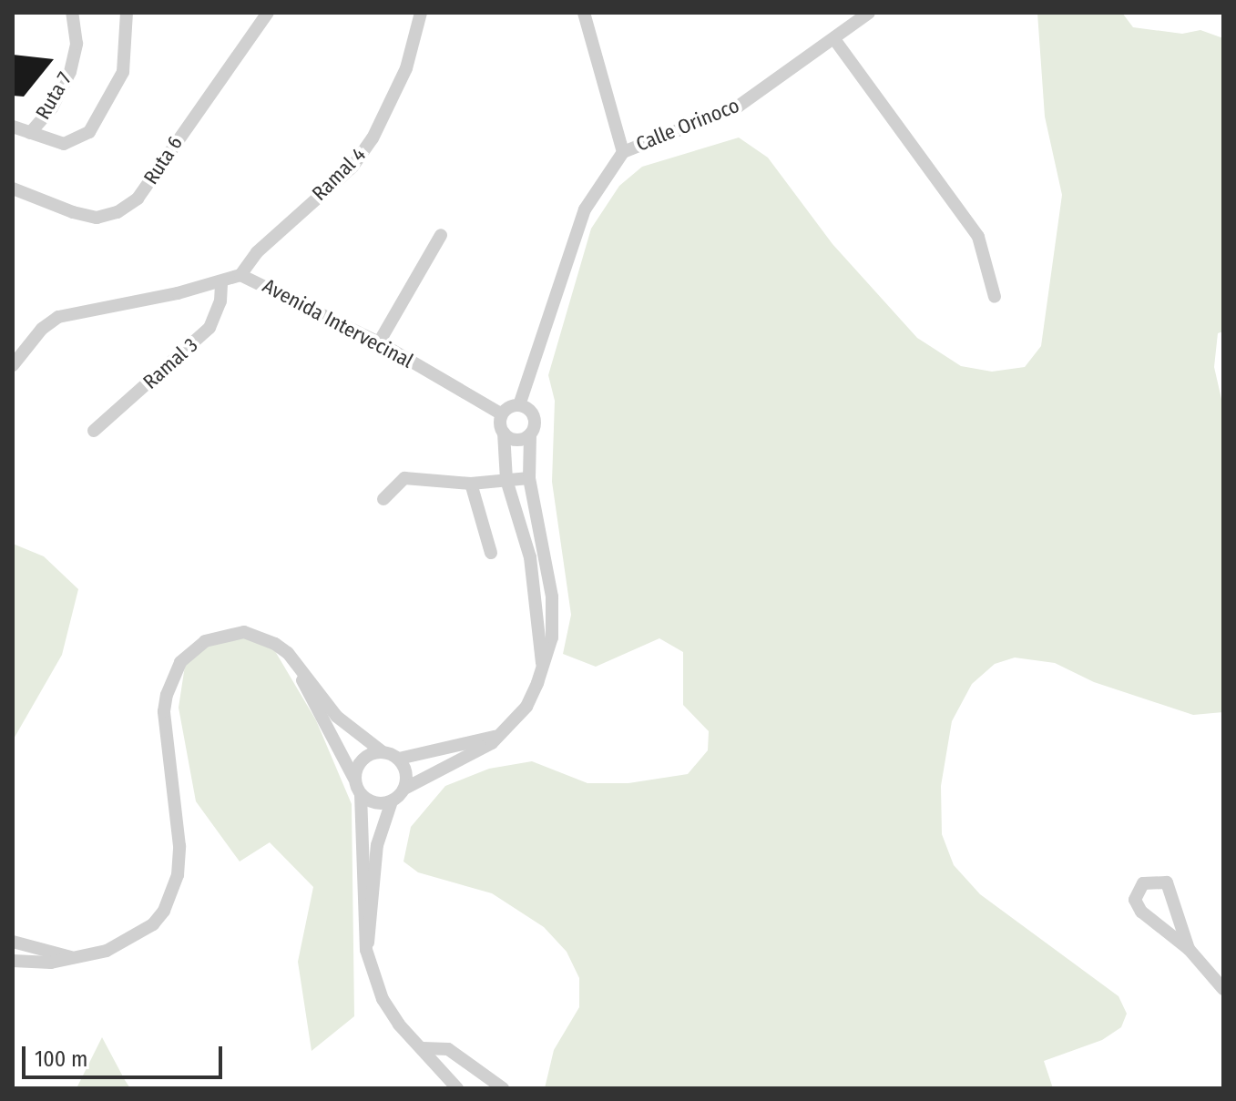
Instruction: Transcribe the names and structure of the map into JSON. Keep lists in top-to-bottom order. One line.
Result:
{"streets":{"street":["Ruta 7","Calle Orinoco","Ruta 6","Ramal 4","Avenida Intervecinal","Ramal 3"]},"crossings":[["Calle Orinoco","Avenida Intervecinal"],["Ramal 4","Avenida Intervecinal"],["Avenida Intervecinal","Ramal 3"]],"scale_bar":"100 m"}
